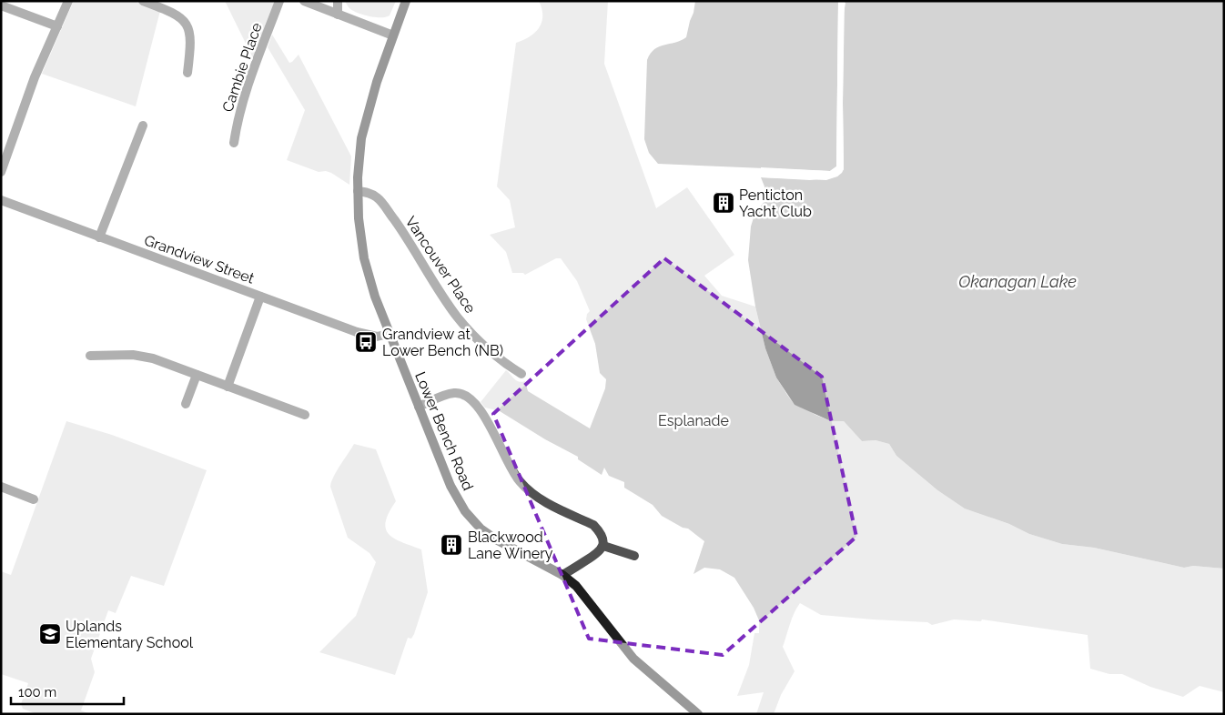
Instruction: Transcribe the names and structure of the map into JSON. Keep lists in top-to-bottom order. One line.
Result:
{"streets":{"street":["Cambie Place","Grandview Street","Vancouver Place","Lower Bench Road"]},"crossings":[["Grandview Street","Lower Bench Road"],["Vancouver Place","Lower Bench Road"]],"water":["Okanagan Lake"],"parks":["Esplanade"],"places":{"building":["Penticton Yacht Club","Blackwood Lane Winery"],"bus stop":["Grandview at Lower Bench (NB)"],"school or university":["Uplands Elementary School"]},"scale_bar":"100 m"}
